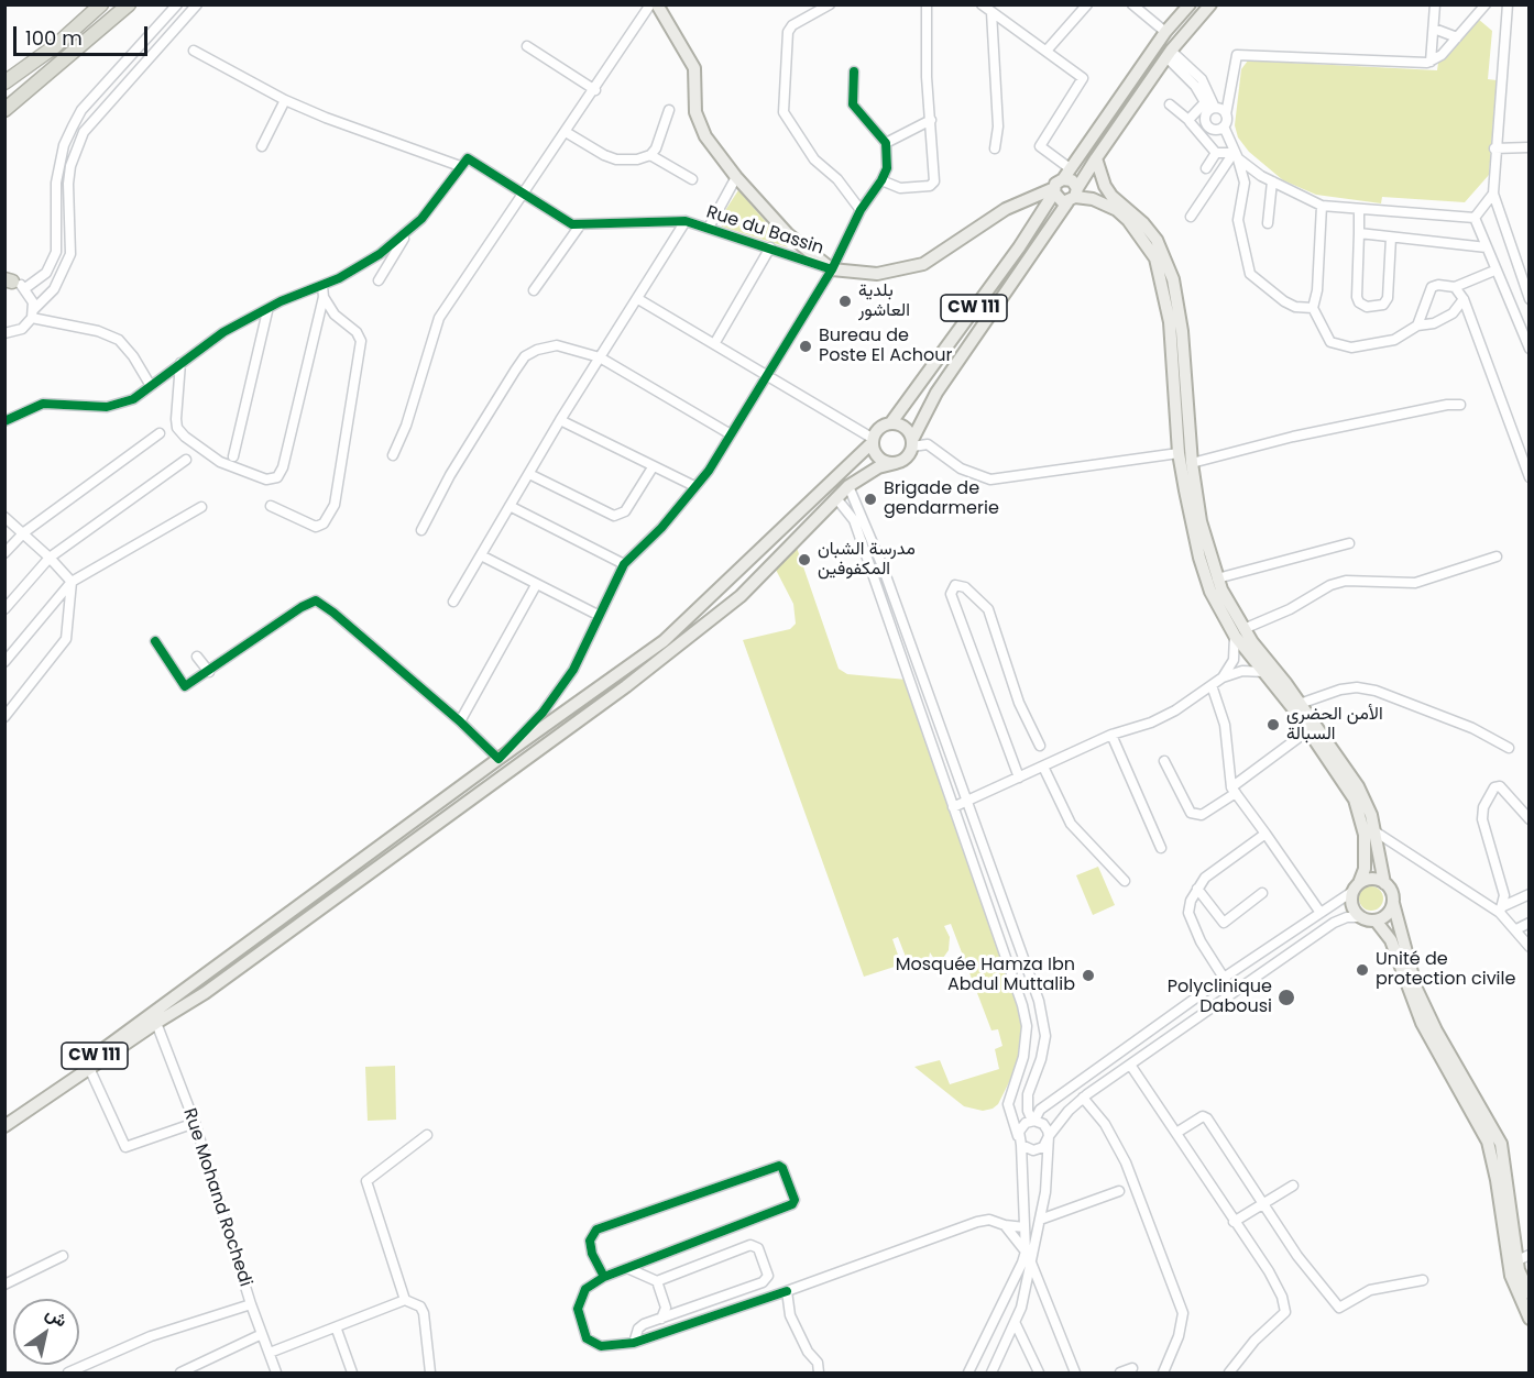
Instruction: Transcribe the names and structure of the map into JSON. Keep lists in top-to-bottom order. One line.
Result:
{"streets":{"main road":["CW 111"],"street":["Rue du Bassin","Rue Mohand Rochedi"]},"places":["بلدية العاشور","Bureau de Poste El Achour","Brigade de gendarmerie","مدرسة الشبان المكفوفين","الأمن الحضري السبالة","Unité de protection civile","Mosquée Hamza Ibn Abdul Muttalib","Polyclinique Dabousi"],"scale_bar":"100 m","north":"top right"}
